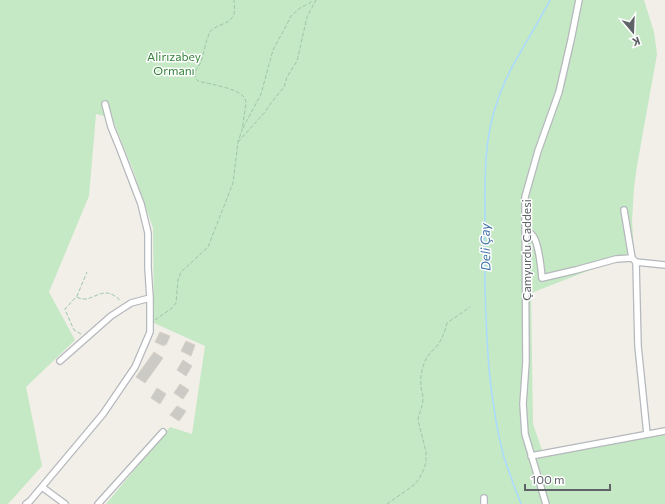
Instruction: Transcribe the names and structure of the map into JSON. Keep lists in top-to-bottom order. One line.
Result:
{"streets":{"street":["Çamyurdu Caddesi"]},"water":["Deli Çay"],"parks":["Alirızabey Ormanı"],"scale_bar":"100 m","north":"bottom"}
